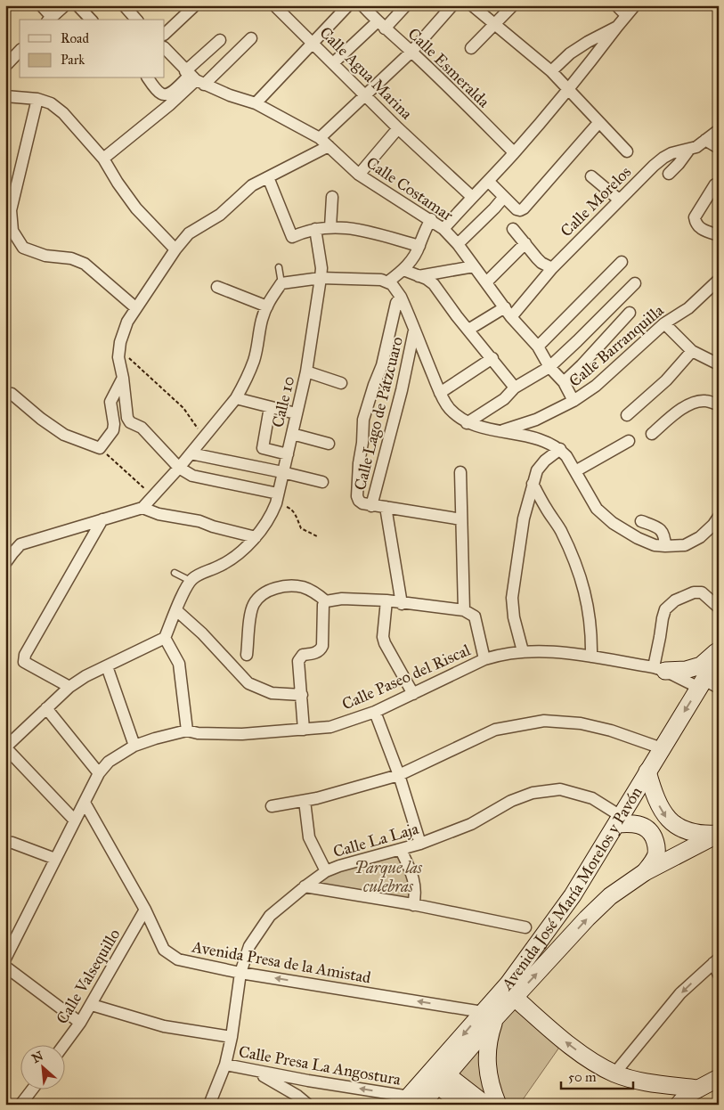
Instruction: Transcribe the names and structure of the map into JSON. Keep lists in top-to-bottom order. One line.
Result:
{"streets":{"main road":["Avenida José María Morelos y Pavón"],"street":["Calle Esmeralda","Calle Agua Marina","Calle Costamar","Calle Morelos","Calle Barranquilla","Calle 10","Calle Lago de Pátzcuaro","Calle Paseo del Riscal","Calle La Laja","Avenida Presa de la Amistad","Calle Valsequillo","Calle Presa La Angostura"]},"crossings":[["Calle Costamar","Calle Morelos"],["Calle Costamar","Calle Barranquilla"],["Calle Paseo del Riscal","Avenida José María Morelos y Pavón"],["Calle Paseo del Riscal","Avenida Presa de la Amistad"],["Calle La Laja","Avenida José María Morelos y Pavón"],["Calle La Laja","Avenida Presa de la Amistad"],["Calle La Laja","Calle Presa La Angostura"],["Avenida José María Morelos y Pavón","Avenida Presa de la Amistad"],["Avenida Presa de la Amistad","Calle Valsequillo"],["Calle Valsequillo","Calle Presa La Angostura"]],"parks":["Parque las culebras"],"legend":["Road","Park"],"scale_bar":"50 m","north":"top left"}
